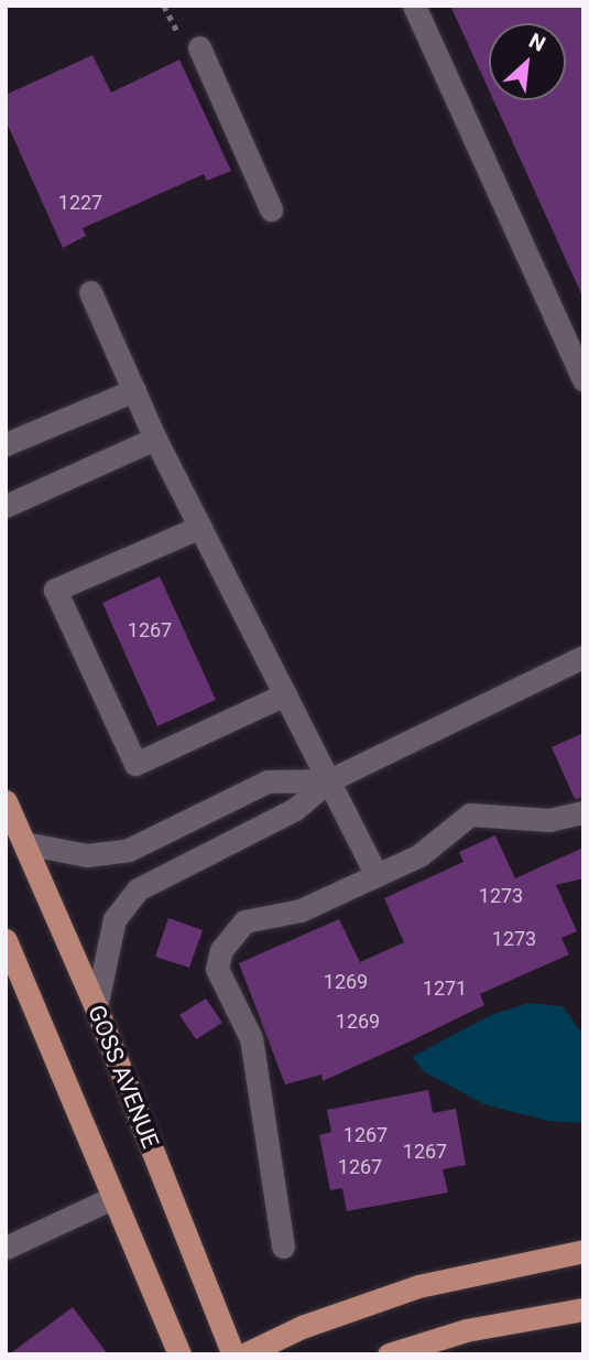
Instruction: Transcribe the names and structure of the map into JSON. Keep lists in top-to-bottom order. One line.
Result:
{"streets":{"main road":["GOSS AVENUE"]},"house_numbers":["1227","1267","1273","1273","1269","1271","1269","1267","1267","1267"],"north":"top right"}
